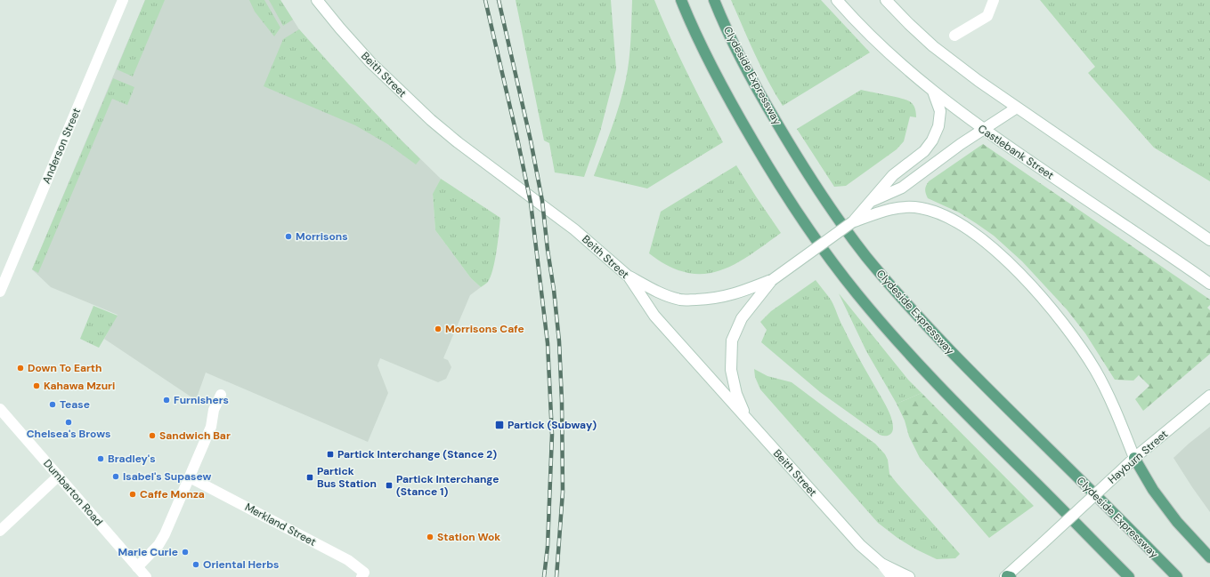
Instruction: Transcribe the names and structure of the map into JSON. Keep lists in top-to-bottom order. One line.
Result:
{"streets":{"main road":["Beith Street","Clydeside Expressway","Anderson Street","Castlebank Street","Hayburn Street","Dumbarton Road","Merkland Street"]},"places":{"other":["Morrisons","Morrisons Cafe","Down To Earth","Kahawa Mzuri","Furnishers","Tease","Chelsea's Brows","Sandwich Bar","Bradley's","Isabel's Supasew","Caffe Monza","Station Wok","Marie Curie","Oriental Herbs"],"transit":["Partick (Subway)","Partick Interchange (Stance 2)","Partick Bus Station","Partick Interchange (Stance 1)"]}}
